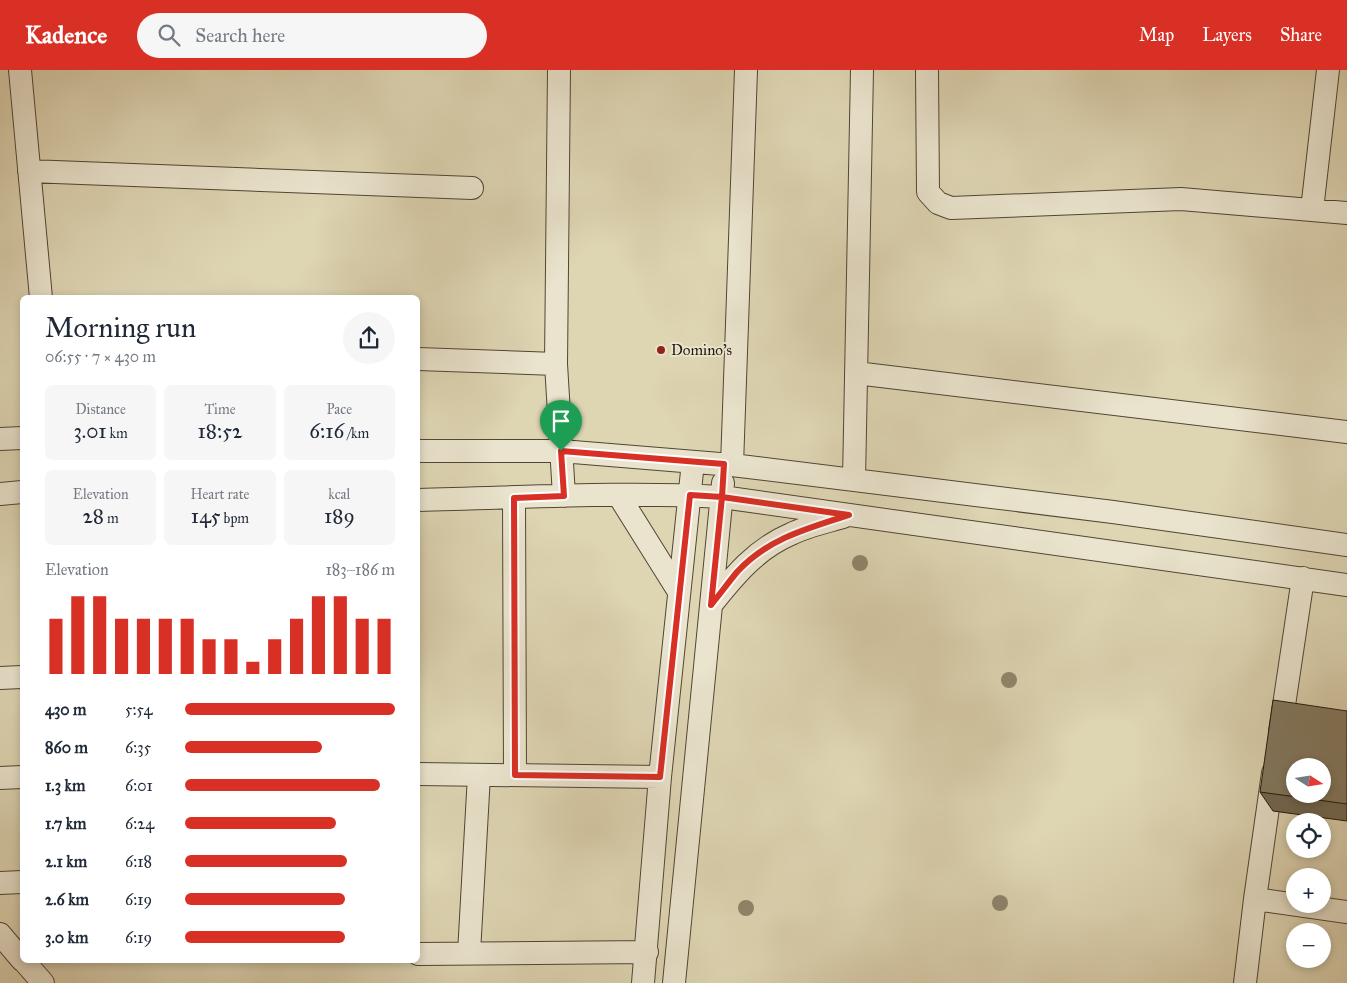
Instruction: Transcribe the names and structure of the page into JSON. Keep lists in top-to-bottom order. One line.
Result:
{"places":["Domino's"],"north":"right","page":{"header":"Kadence","search":"Search here","nav":["Map","Layers","Share"],"heading":["Morning run","06:55 · 7 × 430 m"],"stats":[["Distance","3.01 km"],["Time","18:52"],["Pace","6:16 /km"],["Elevation","28 m"],["Heart rate","145 bpm"],["kcal","189"]],"chart":["Elevation","183–186 m"],"list":[{"name":"430 m","note":"5:54"},{"name":"860 m","note":"6:35"},{"name":"1.3 km","note":"6:01"},{"name":"1.7 km","note":"6:24"},{"name":"2.1 km","note":"6:18"},{"name":"2.6 km","note":"6:19"},{"name":"3.0 km","note":"6:19"}],"map_buttons":["+","−"]}}
